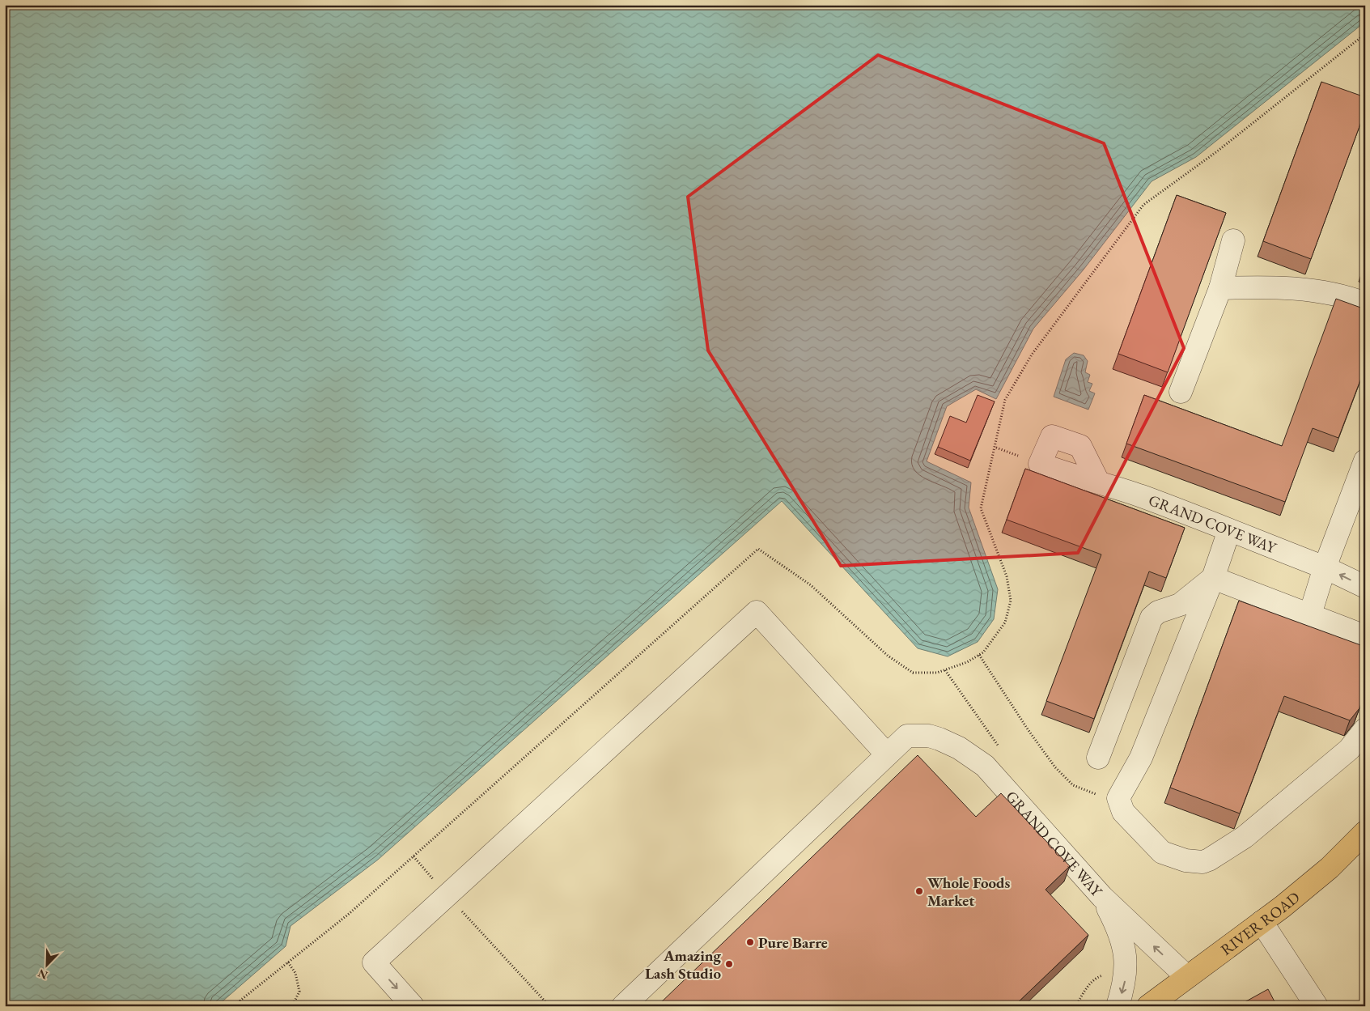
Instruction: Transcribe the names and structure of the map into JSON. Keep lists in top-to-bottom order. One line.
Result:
{"streets":{"main road":["RIVER ROAD"],"street":["GRAND COVE WAY"]},"crossings":[["GRAND COVE WAY","RIVER ROAD"]],"places":["Whole Foods Market","Pure Barre","Amazing Lash Studio"],"north":"bottom left"}
